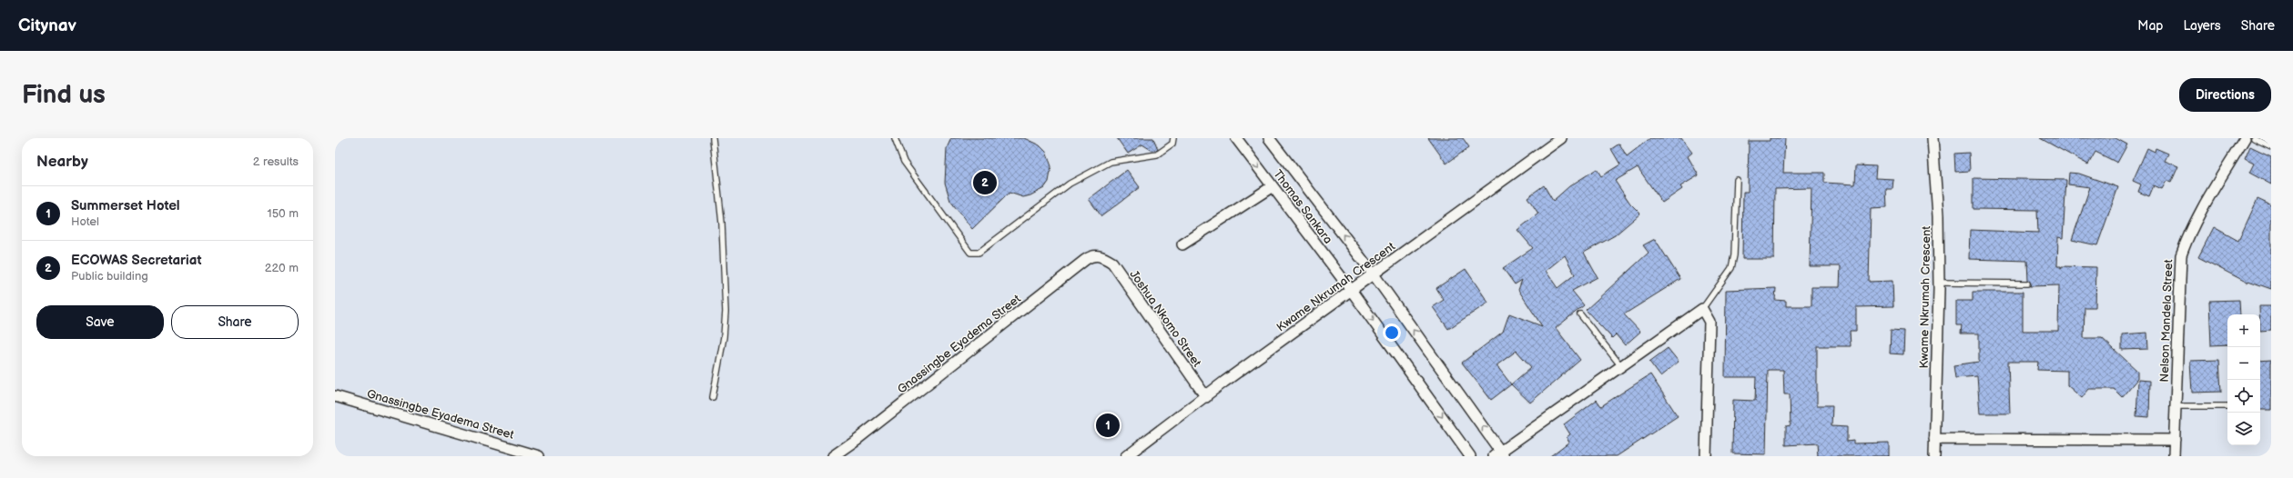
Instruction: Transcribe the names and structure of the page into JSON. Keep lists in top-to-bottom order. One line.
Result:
{"streets":{"street":["Thomas Sankara","Kwame Nkrumah Crescent","Joshua Nkomo Street","Nelson Mandela Street","Gnassingbe Eyadema Street"]},"crossings":[["Thomas Sankara","Kwame Nkrumah Crescent"],["Kwame Nkrumah Crescent","Joshua Nkomo Street"],["Joshua Nkomo Street","Gnassingbe Eyadema Street"]],"page":{"header":"Citynav","nav":["Map","Layers","Share"],"buttons":["Directions",["Save","Share"]],"title":"Find us","heading":["Nearby","2 results"],"pins":["2","1"],"list":[{"mark":"1","name":"Summerset Hotel","note":"Hotel","value":"150 m"},{"mark":"2","name":"ECOWAS Secretariat","note":"Public building","value":"220 m"}],"map_buttons":["+","−"]}}
